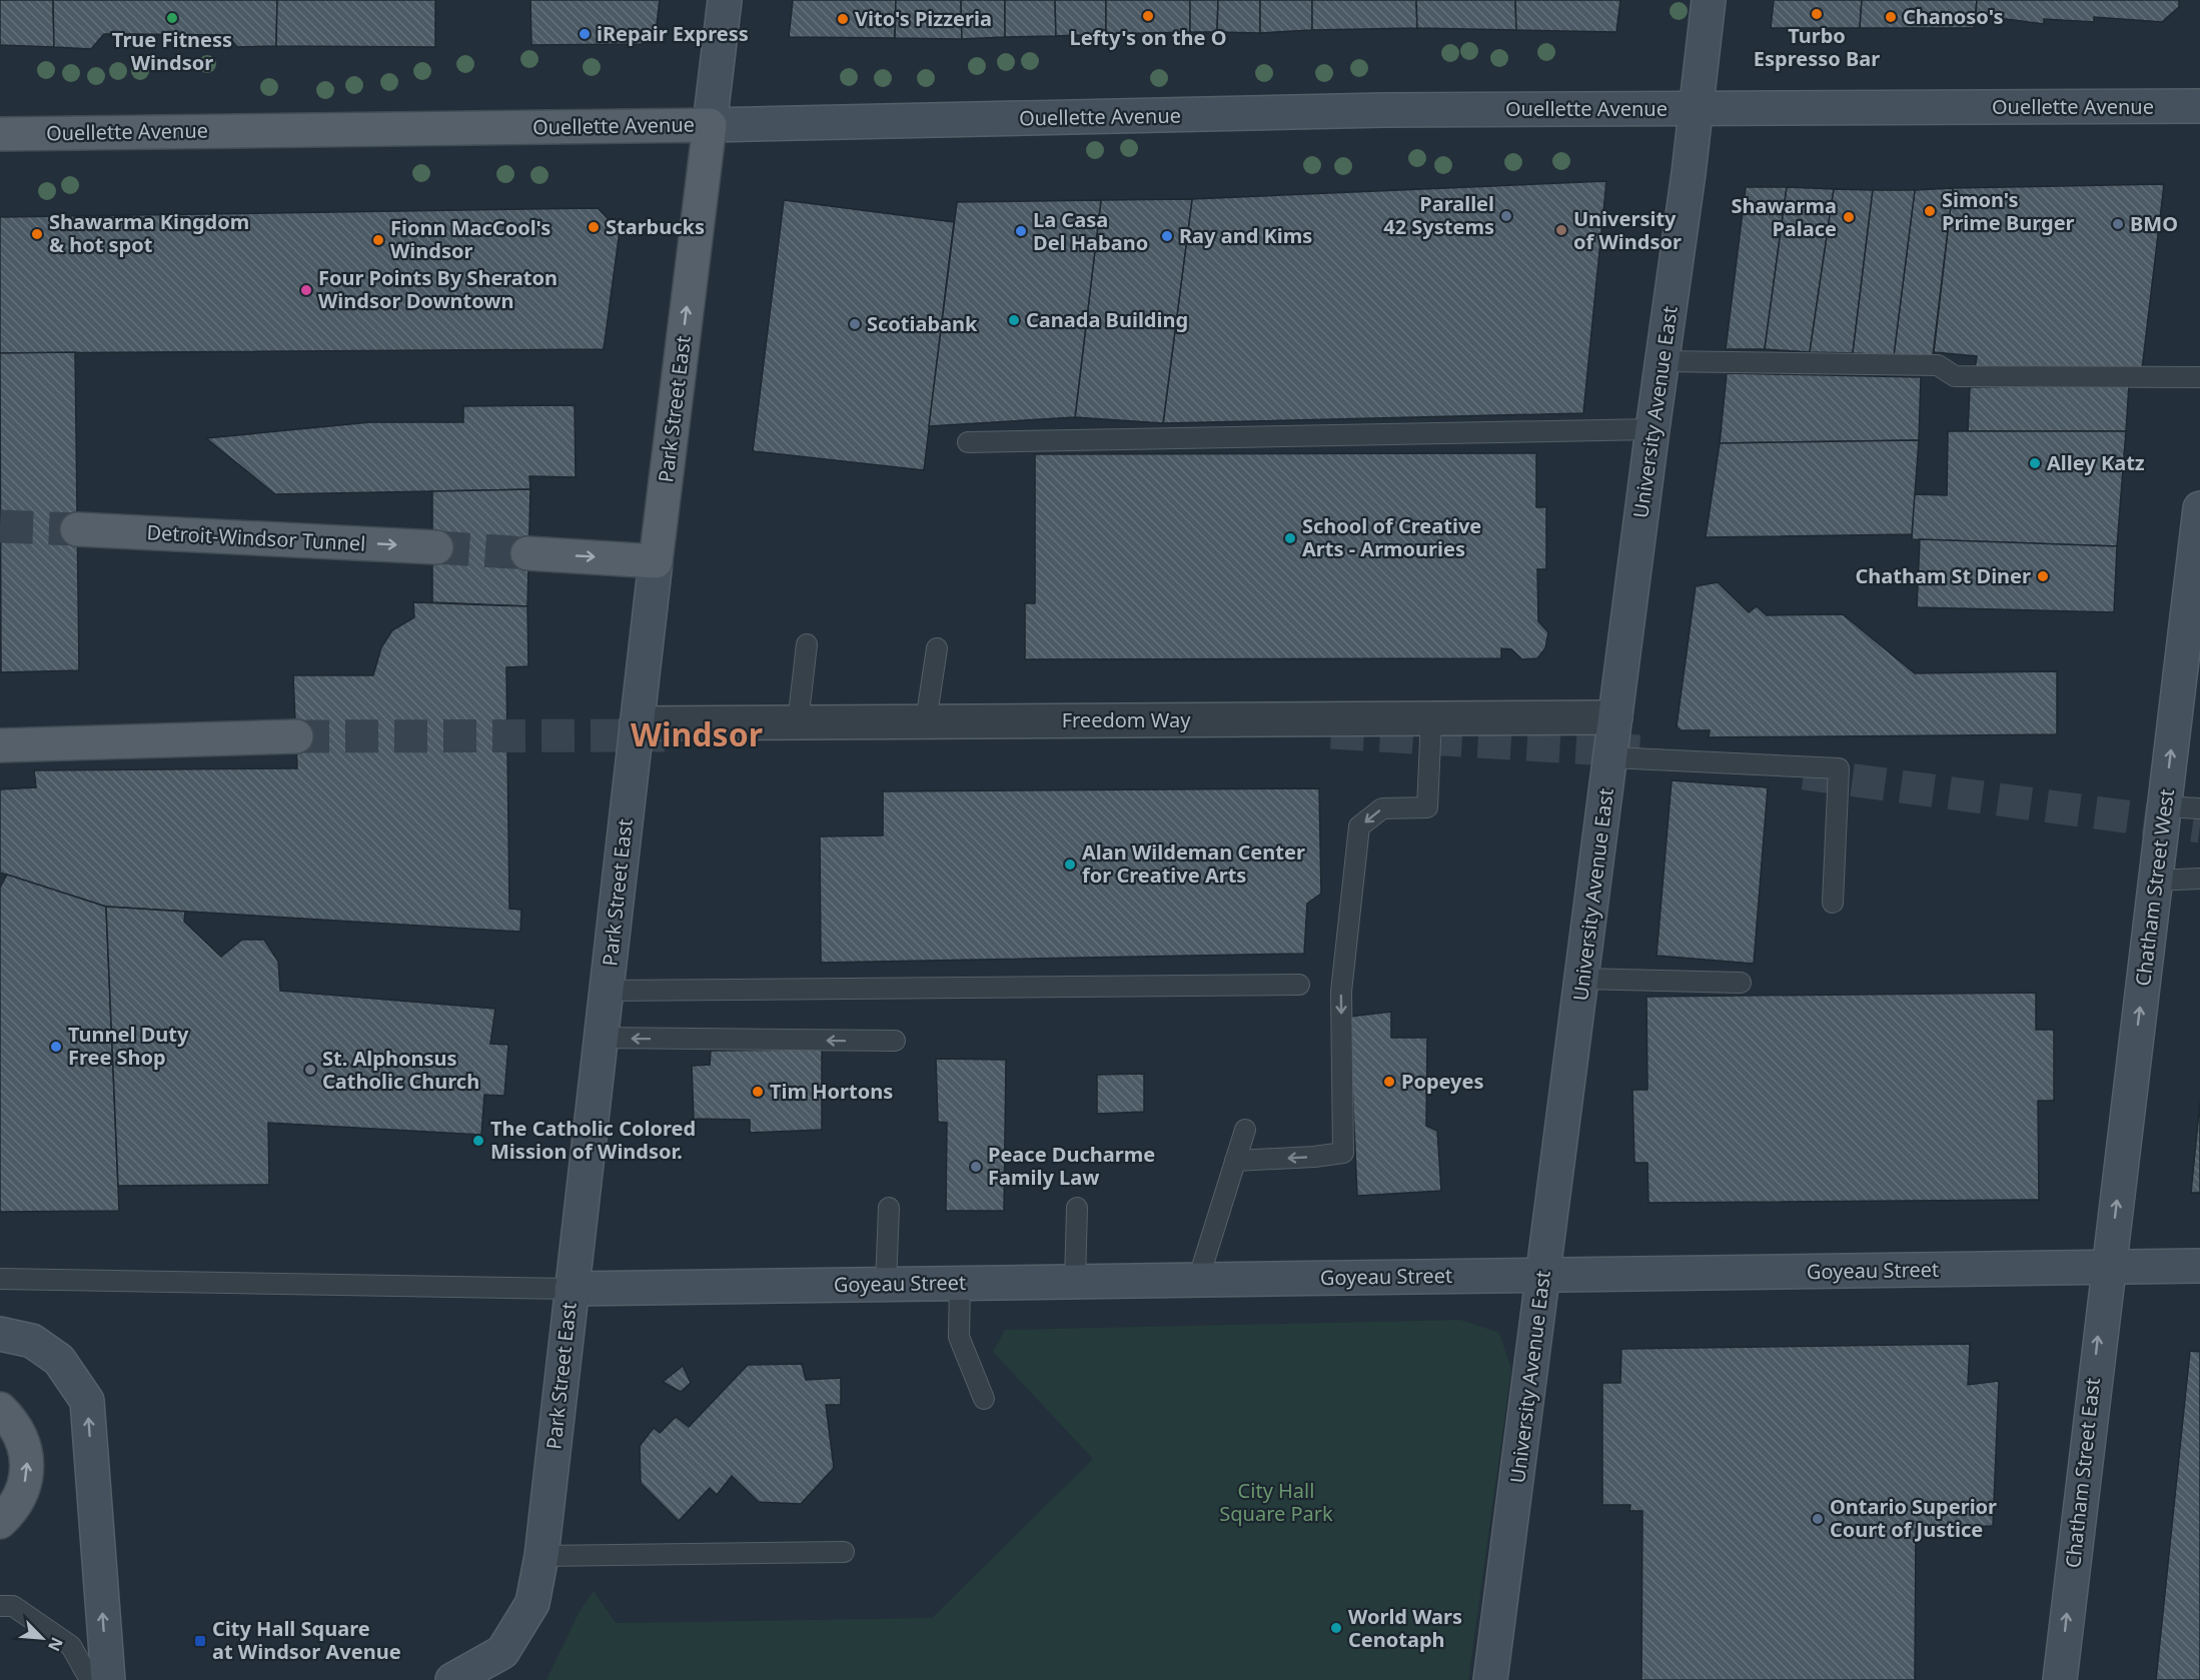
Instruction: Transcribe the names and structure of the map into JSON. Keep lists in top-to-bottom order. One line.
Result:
{"streets":{"main road":["Ouellette Avenue","Park Street East","Detroit-Windsor Tunnel"],"street":["University Avenue East","Freedom Way","Chatham Street West","Goyeau Street","Chatham Street East"]},"crossings":[["Ouellette Avenue","Park Street East"],["Ouellette Avenue","University Avenue East"],["Park Street East","Freedom Way"],["Park Street East","Goyeau Street"],["University Avenue East","Freedom Way"],["University Avenue East","Goyeau Street"],["Chatham Street West","Goyeau Street"],["Chatham Street West","Chatham Street East"],["Goyeau Street","Chatham Street East"]],"one_way":["Chatham Street West","Chatham Street East"],"districts":["Windsor"],"parks":["City Hall Square Park"],"places":{"other":["Turbo Espresso Bar","Lefty's on the O","Chanoso's","True Fitness Windsor","Vito's Pizzeria","iRepair Express","Simon's Prime Burger","Parallel 42 Systems","Shawarma Palace","BMO","Starbucks","University of Windsor","La Casa Del Habano","Shawarma Kingdom & hot spot","Ray and Kims","Fionn MacCool's Windsor","Four Points By Sheraton Windsor Downtown","Canada Building","Scotiabank","Alley Katz","School of Creative Arts - Armouries","Chatham St Diner","Alan Wildeman Center for Creative Arts","Tunnel Duty Free Shop","St. Alphonsus Catholic Church","Popeyes","Tim Hortons","The Catholic Colored Mission of Windsor.","Peace Ducharme Family Law","Ontario Superior Court of Justice","World Wars Cenotaph"],"transit":["City Hall Square at Windsor Avenue"]},"north":"bottom right"}
